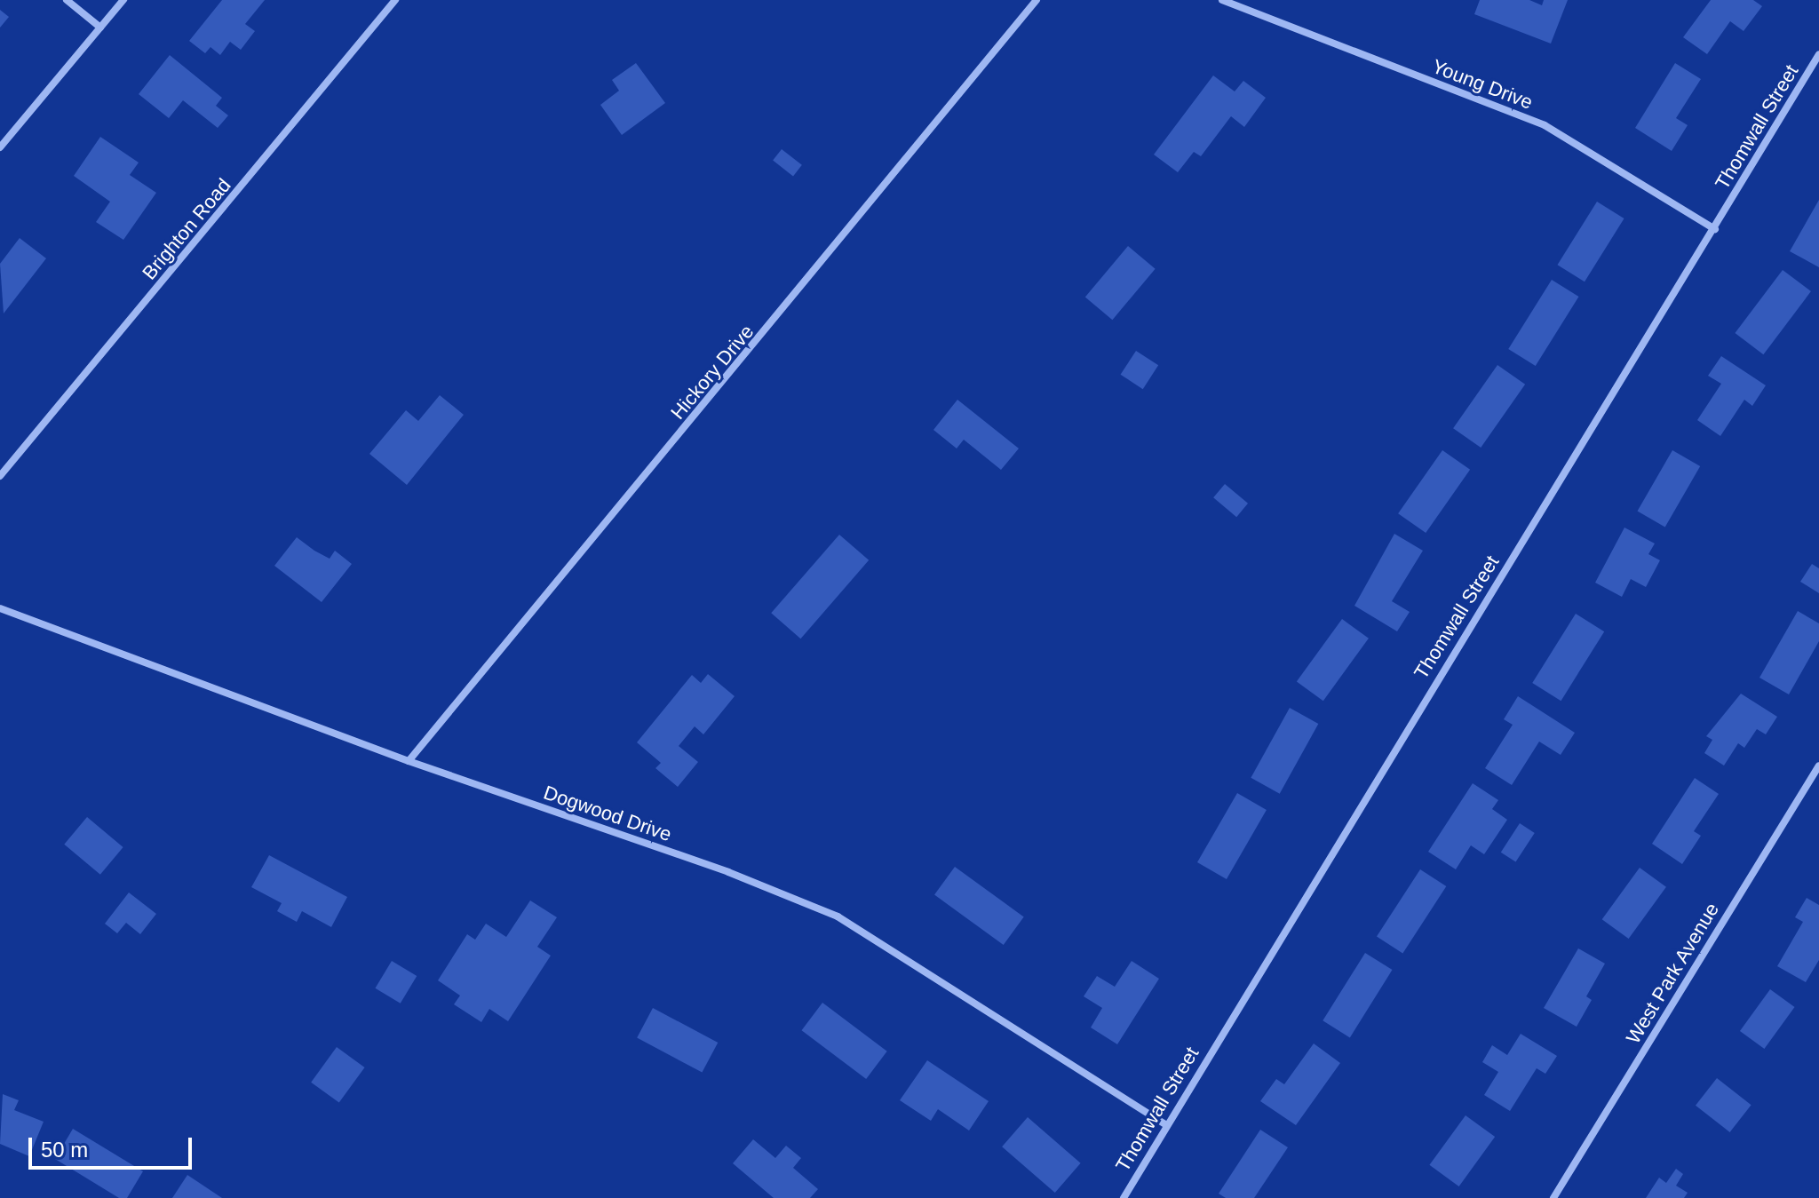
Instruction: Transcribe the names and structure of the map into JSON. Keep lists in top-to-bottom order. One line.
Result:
{"streets":{"street":["Young Drive","Thomwall Street","Brighton Road","Hickory Drive","Dogwood Drive","West Park Avenue"]},"crossings":[["Young Drive","Thomwall Street"],["Thomwall Street","Dogwood Drive"],["Hickory Drive","Dogwood Drive"]],"scale_bar":"50 m"}
